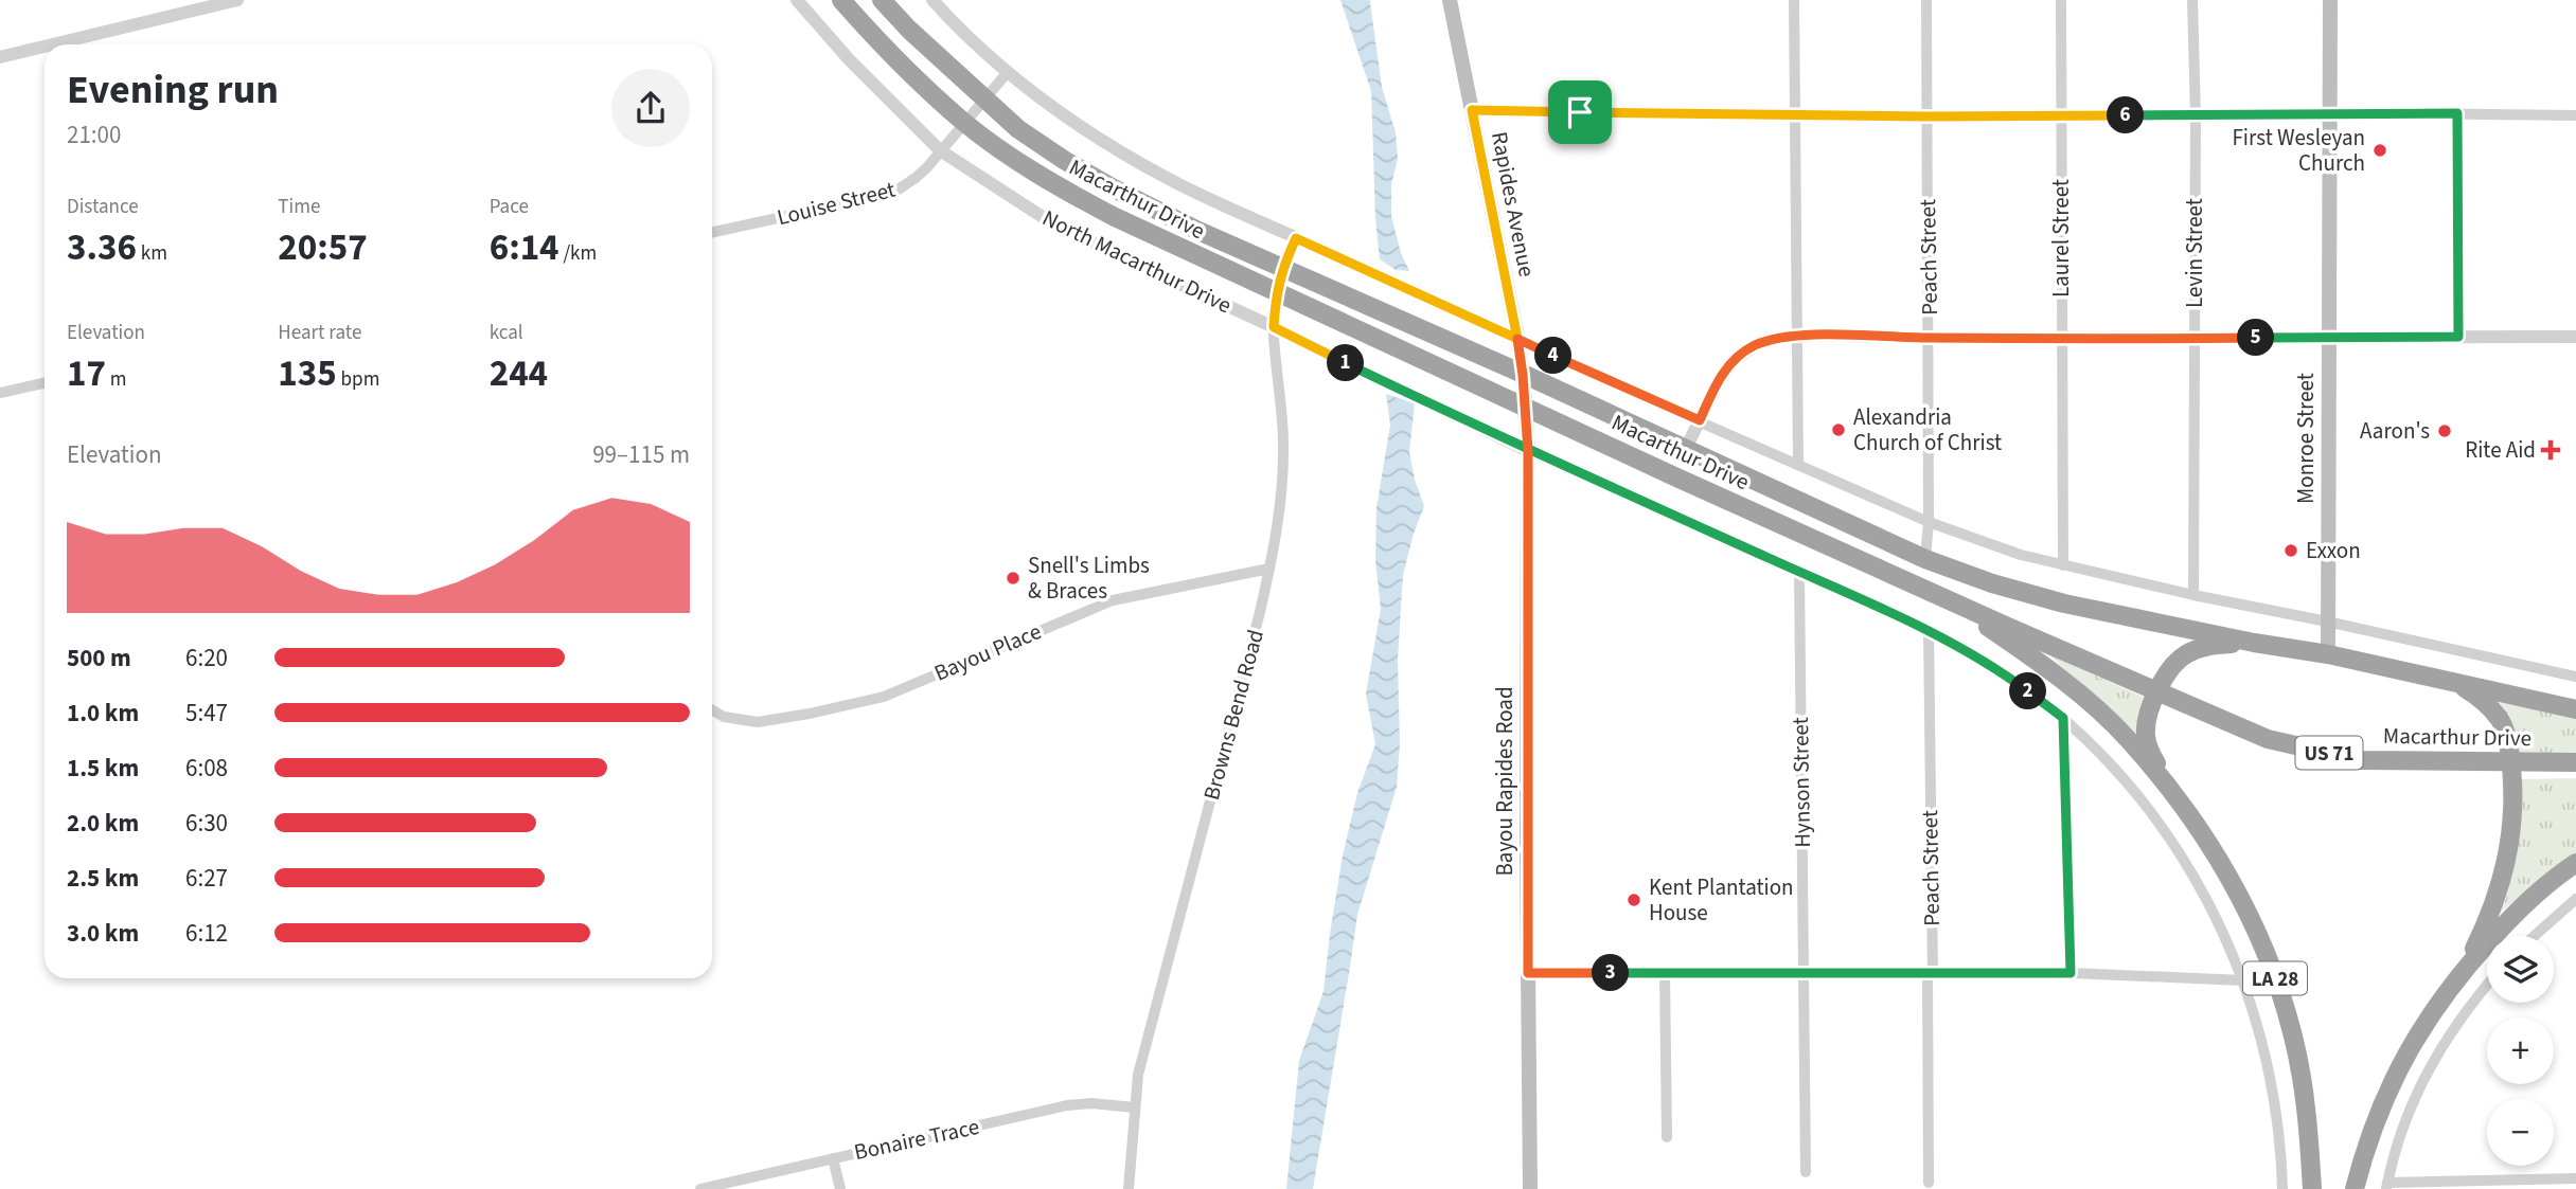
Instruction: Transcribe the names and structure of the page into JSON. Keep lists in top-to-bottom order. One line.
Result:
{"streets":{"highway":["Macarthur Drive","US 71","LA 28"],"main road":["Rapides Avenue","Monroe Street","Bayou Rapides Road"],"street":["Louise Street","Laurel Street","Levin Street","Peach Street","North Macarthur Drive","Bayou Place","Browns Bend Road","Hynson Street","Bonaire Trace"]},"crossings":[["Macarthur Drive","Louise Street"],["Macarthur Drive","Rapides Avenue"],["Macarthur Drive","Laurel Street"],["Macarthur Drive","Levin Street"],["Macarthur Drive","Peach Street"],["Macarthur Drive","Monroe Street"],["Macarthur Drive","Browns Bend Road"],["Macarthur Drive","Bayou Rapides Road"],["Macarthur Drive","LA 28"],["Louise Street","North Macarthur Drive"],["Rapides Avenue","Bayou Rapides Road"],["North Macarthur Drive","Browns Bend Road"],["North Macarthur Drive","Bayou Rapides Road"],["Bayou Place","Browns Bend Road"],["Browns Bend Road","Bonaire Trace"]],"places":{"other":["First Wesleyan Church","Alexandria Church of Christ","Aaron's","Exxon","Snell's Limbs & Braces","Kent Plantation House"],"health":["Rite Aid"]},"page":{"heading":["Evening run","21:00"],"pins":["6","5","4","1","2","3"],"stats":[["Distance","3.36 km"],["Time","20:57"],["Pace","6:14 /km"],["Elevation","17 m"],["Heart rate","135 bpm"],["kcal","244"]],"chart":["Elevation","99–115 m"],"list":[{"name":"500 m","note":"6:20"},{"name":"1.0 km","note":"5:47"},{"name":"1.5 km","note":"6:08"},{"name":"2.0 km","note":"6:30"},{"name":"2.5 km","note":"6:27"},{"name":"3.0 km","note":"6:12"}],"map_buttons":["+","−"]}}
